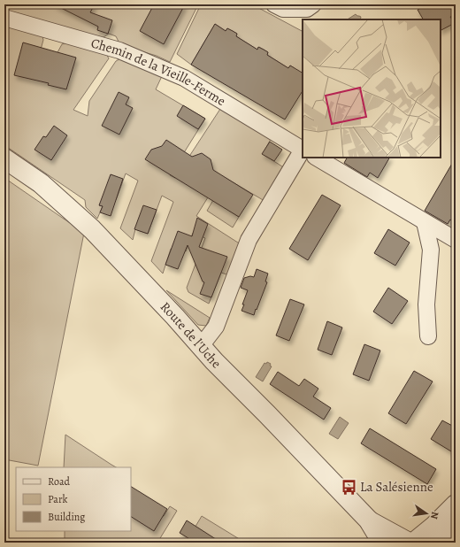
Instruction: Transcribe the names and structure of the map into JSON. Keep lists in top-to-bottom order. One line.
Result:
{"streets":{"street":["Chemin de la Vieille-Ferme","Route de l'Uche"]},"places":{"bus stop":["La Salésienne"]},"legend":["Road","Park","Building"],"north":"right"}
